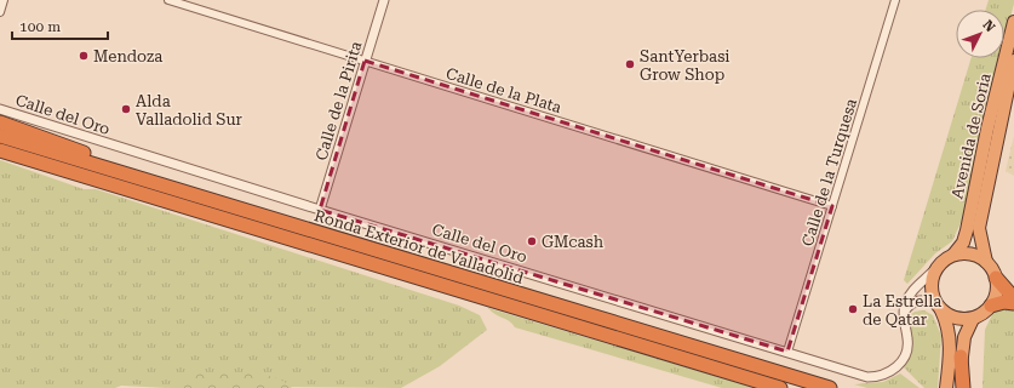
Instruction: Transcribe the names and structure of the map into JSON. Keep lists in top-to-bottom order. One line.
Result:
{"streets":{"highway":["Avenida de Soria","Ronda Exterior de Valladolid"],"street":["Calle de la Plata","Calle de la Pirita","Calle del Oro","Calle de la Turquesa"]},"crossings":[["Calle de la Plata","Calle de la Pirita"],["Calle de la Plata","Calle de la Turquesa"],["Calle de la Pirita","Calle del Oro"],["Calle del Oro","Calle de la Turquesa"]],"places":["Mendoza","SantYerbasi Grow Shop","Alda Valladolid Sur","GMcash","La Estrella de Qatar"],"scale_bar":"100 m","north":"top right"}
